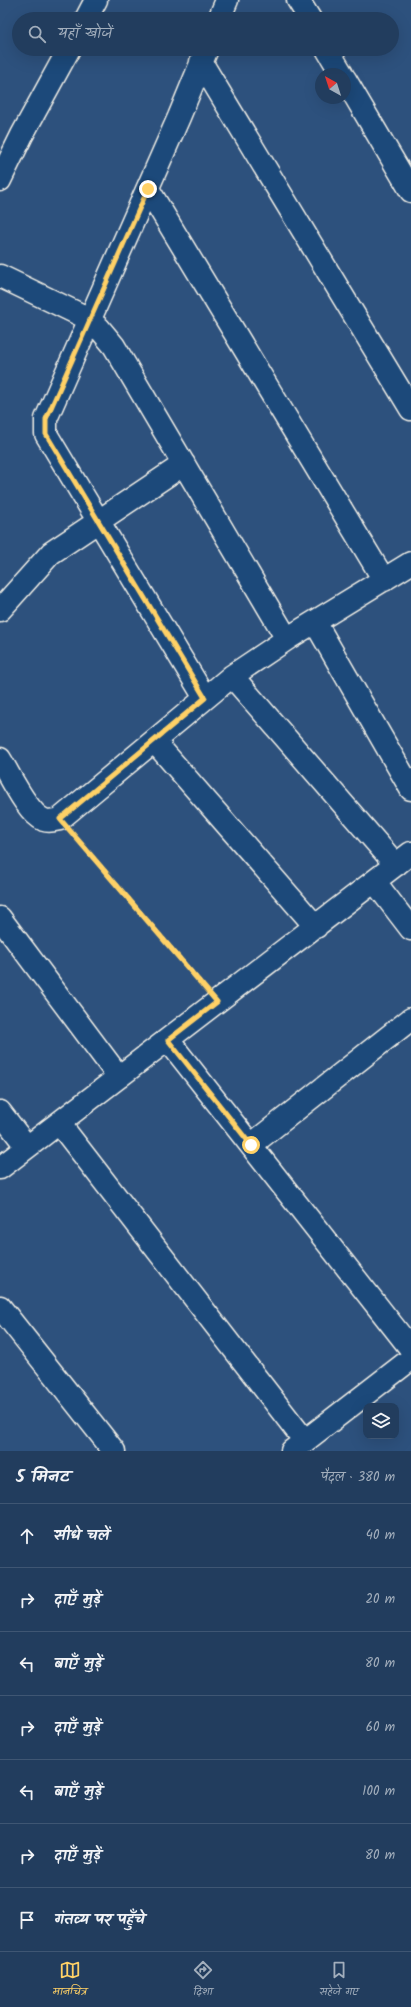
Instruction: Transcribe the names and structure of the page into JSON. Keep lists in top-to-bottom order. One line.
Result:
{"north":"top left","page":{"search":"यहाँ खोजें","heading":["5 मिनट","पैदल · 380 m"],"list":[["सीधे चलें","40 m"],["दाएँ मुड़ें","20 m"],["बाएँ मुड़ें","80 m"],["दाएँ मुड़ें","60 m"],["बाएँ मुड़ें","100 m"],["दाएँ मुड़ें","80 m"],"गंतव्य पर पहुँचे"],"nav":["मानचित्र","दिशा","सहेजे गए"]}}
